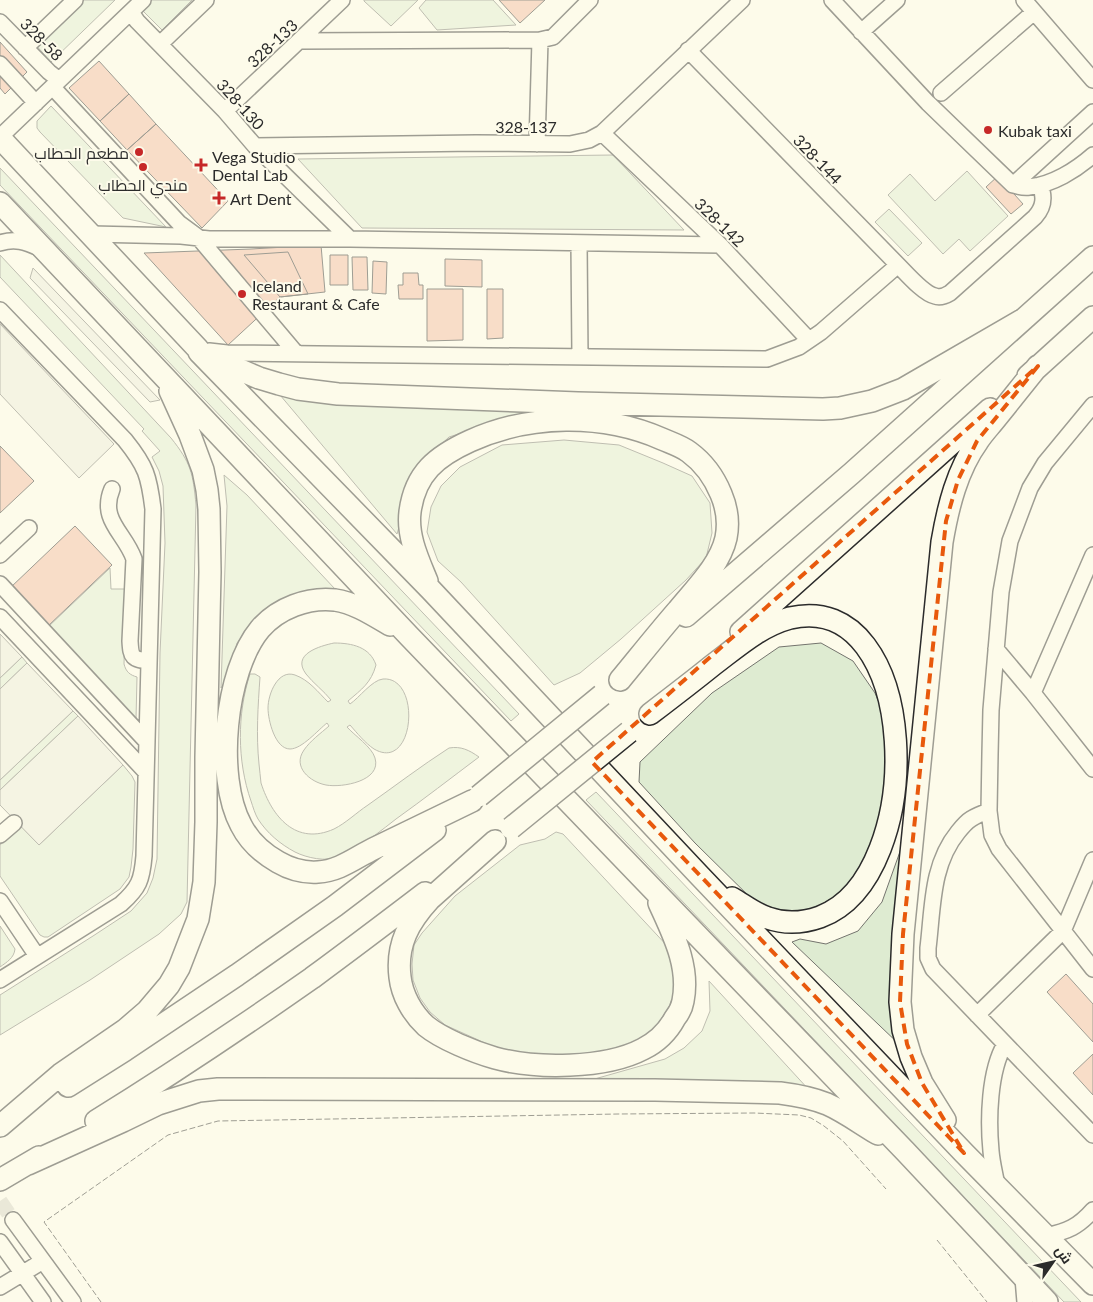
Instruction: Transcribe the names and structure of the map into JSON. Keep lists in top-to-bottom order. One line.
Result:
{"streets":{"street":["328-58","328-133","328-130","328-137","328-144","328-142"]},"crossings":[["328-133","328-130"],["328-130","328-137"],["328-137","328-144"],["328-137","328-142"]],"places":{"other":["Kubak taxi","مطعم الحطاب","مندي الحطاب","Iceland Restaurant & Cafe"],"health":["Vega Studio Dental Lab","Art Dent"]},"north":"top right"}
